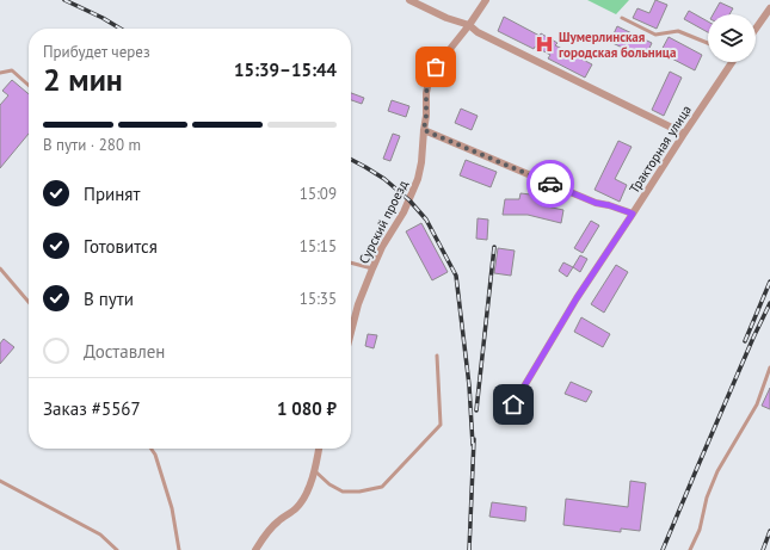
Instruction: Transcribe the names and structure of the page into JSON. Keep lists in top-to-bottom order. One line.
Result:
{"streets":{"street":["Тракторная улица","Сурский проезд"]},"places":{"hospital":["Шумерлинская городская больница"]},"page":{"heading":["2 мин","Прибудет через","15:39–15:44"],"panel":["Заказ #5567","1 080 ₽"],"bar":"В пути · 280 m","list":[["Принят","15:09"],["Готовится","15:15"],["В пути","15:35"],"Доставлен"]}}
